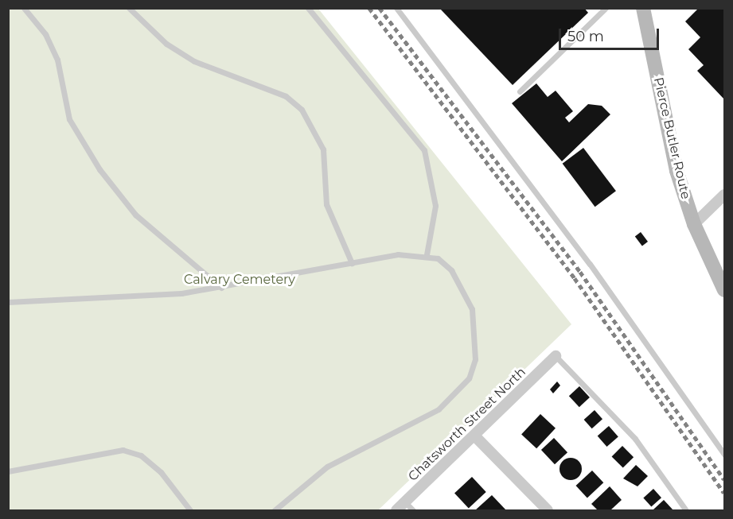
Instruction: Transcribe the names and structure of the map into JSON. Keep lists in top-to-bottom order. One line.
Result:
{"streets":{"main road":["Pierce Butler Route"],"street":["Chatsworth Street North"]},"parks":["Calvary Cemetery"],"scale_bar":"50 m"}
